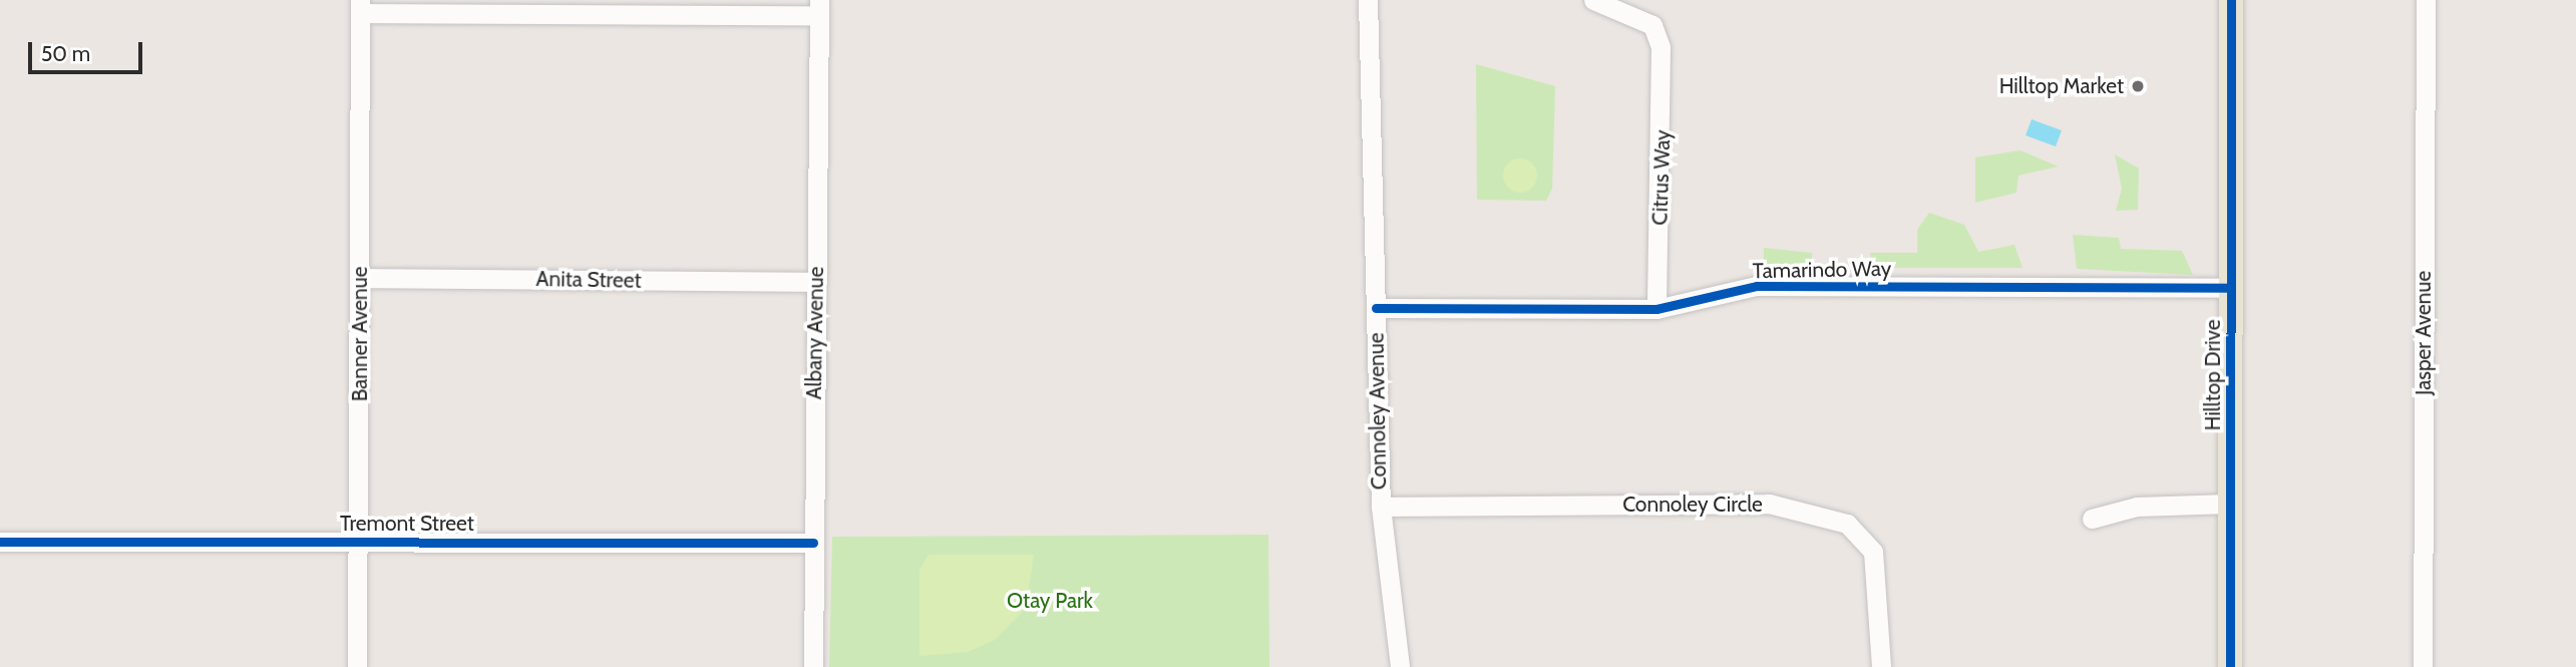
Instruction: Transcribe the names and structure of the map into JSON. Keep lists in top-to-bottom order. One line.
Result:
{"streets":{"main road":["Hilltop Drive"],"street":["Citrus Way","Tamarindo Way","Anita Street","Albany Avenue","Jasper Avenue","Banner Avenue","Connoley Avenue","Connoley Circle","Tremont Street"]},"crossings":[["Citrus Way","Tamarindo Way"],["Tamarindo Way","Hilltop Drive"],["Tamarindo Way","Connoley Avenue"],["Anita Street","Albany Avenue"],["Anita Street","Banner Avenue"],["Albany Avenue","Tremont Street"],["Banner Avenue","Tremont Street"],["Connoley Avenue","Connoley Circle"]],"parks":["Otay Park"],"places":["Hilltop Market"],"scale_bar":"50 m"}
